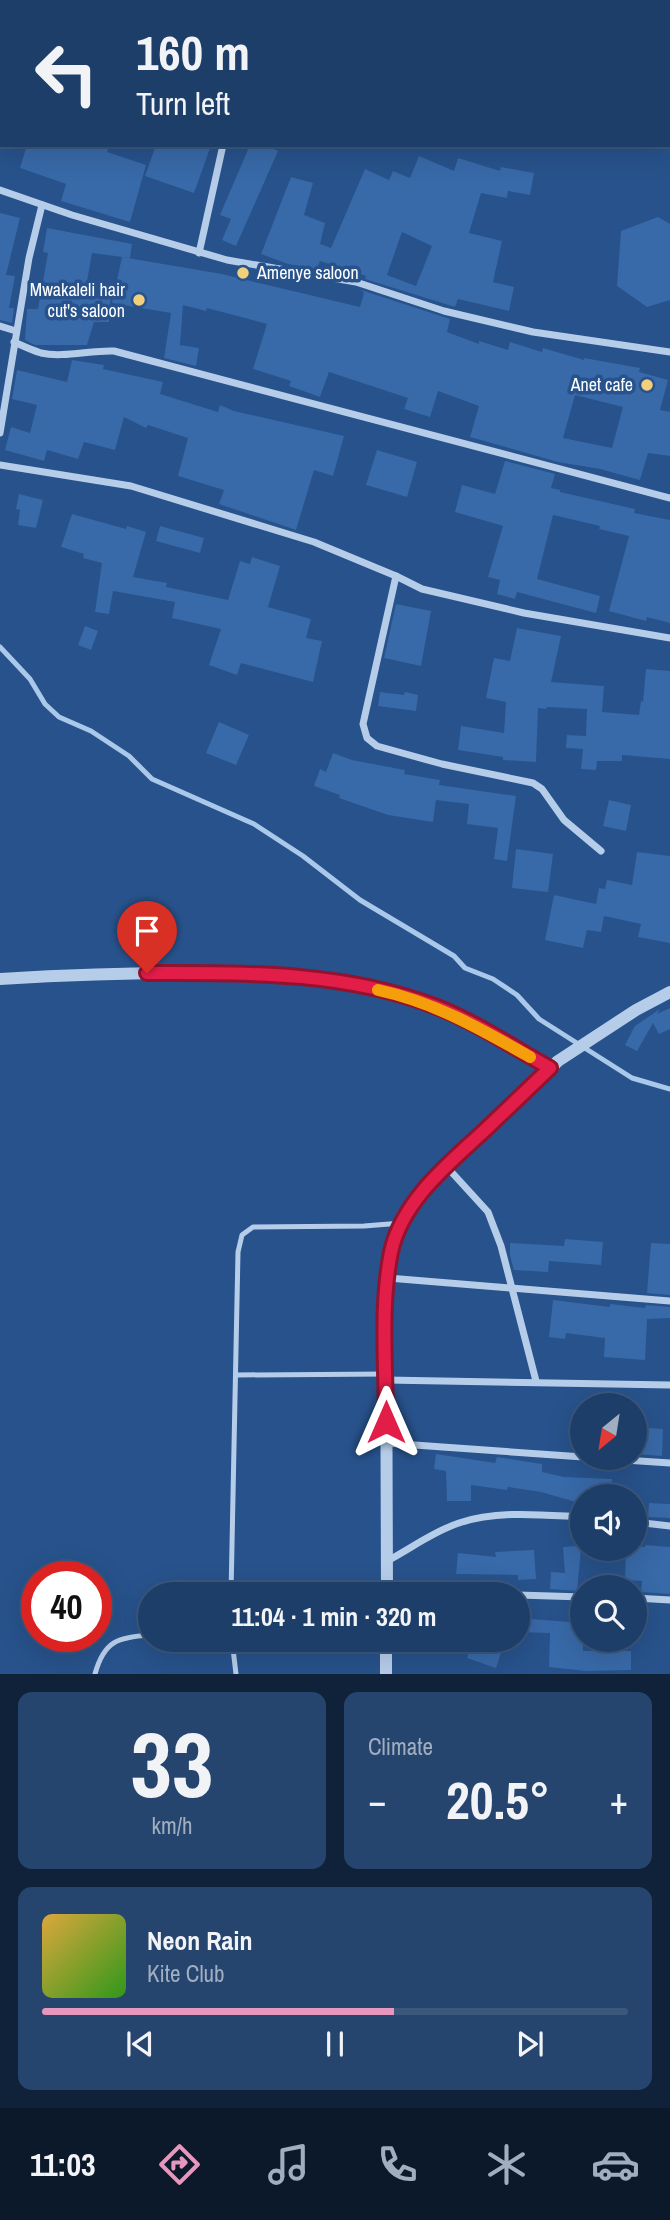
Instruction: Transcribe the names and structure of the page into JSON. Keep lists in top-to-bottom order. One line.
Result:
{"places":["Amenye saloon","Mwakaleli hair cut's saloon","Anet cafe"],"north":"bottom left","page":{"turn":["160 m","Turn left"],"limit":"40","trip":"11:04 · 1 min · 320 m","tile":[["33","km/h"],"Climate"],"heat":["−","20.5°","+"],"song":["Neon Rain","Kite Club"],"tabs":"11:03"}}
